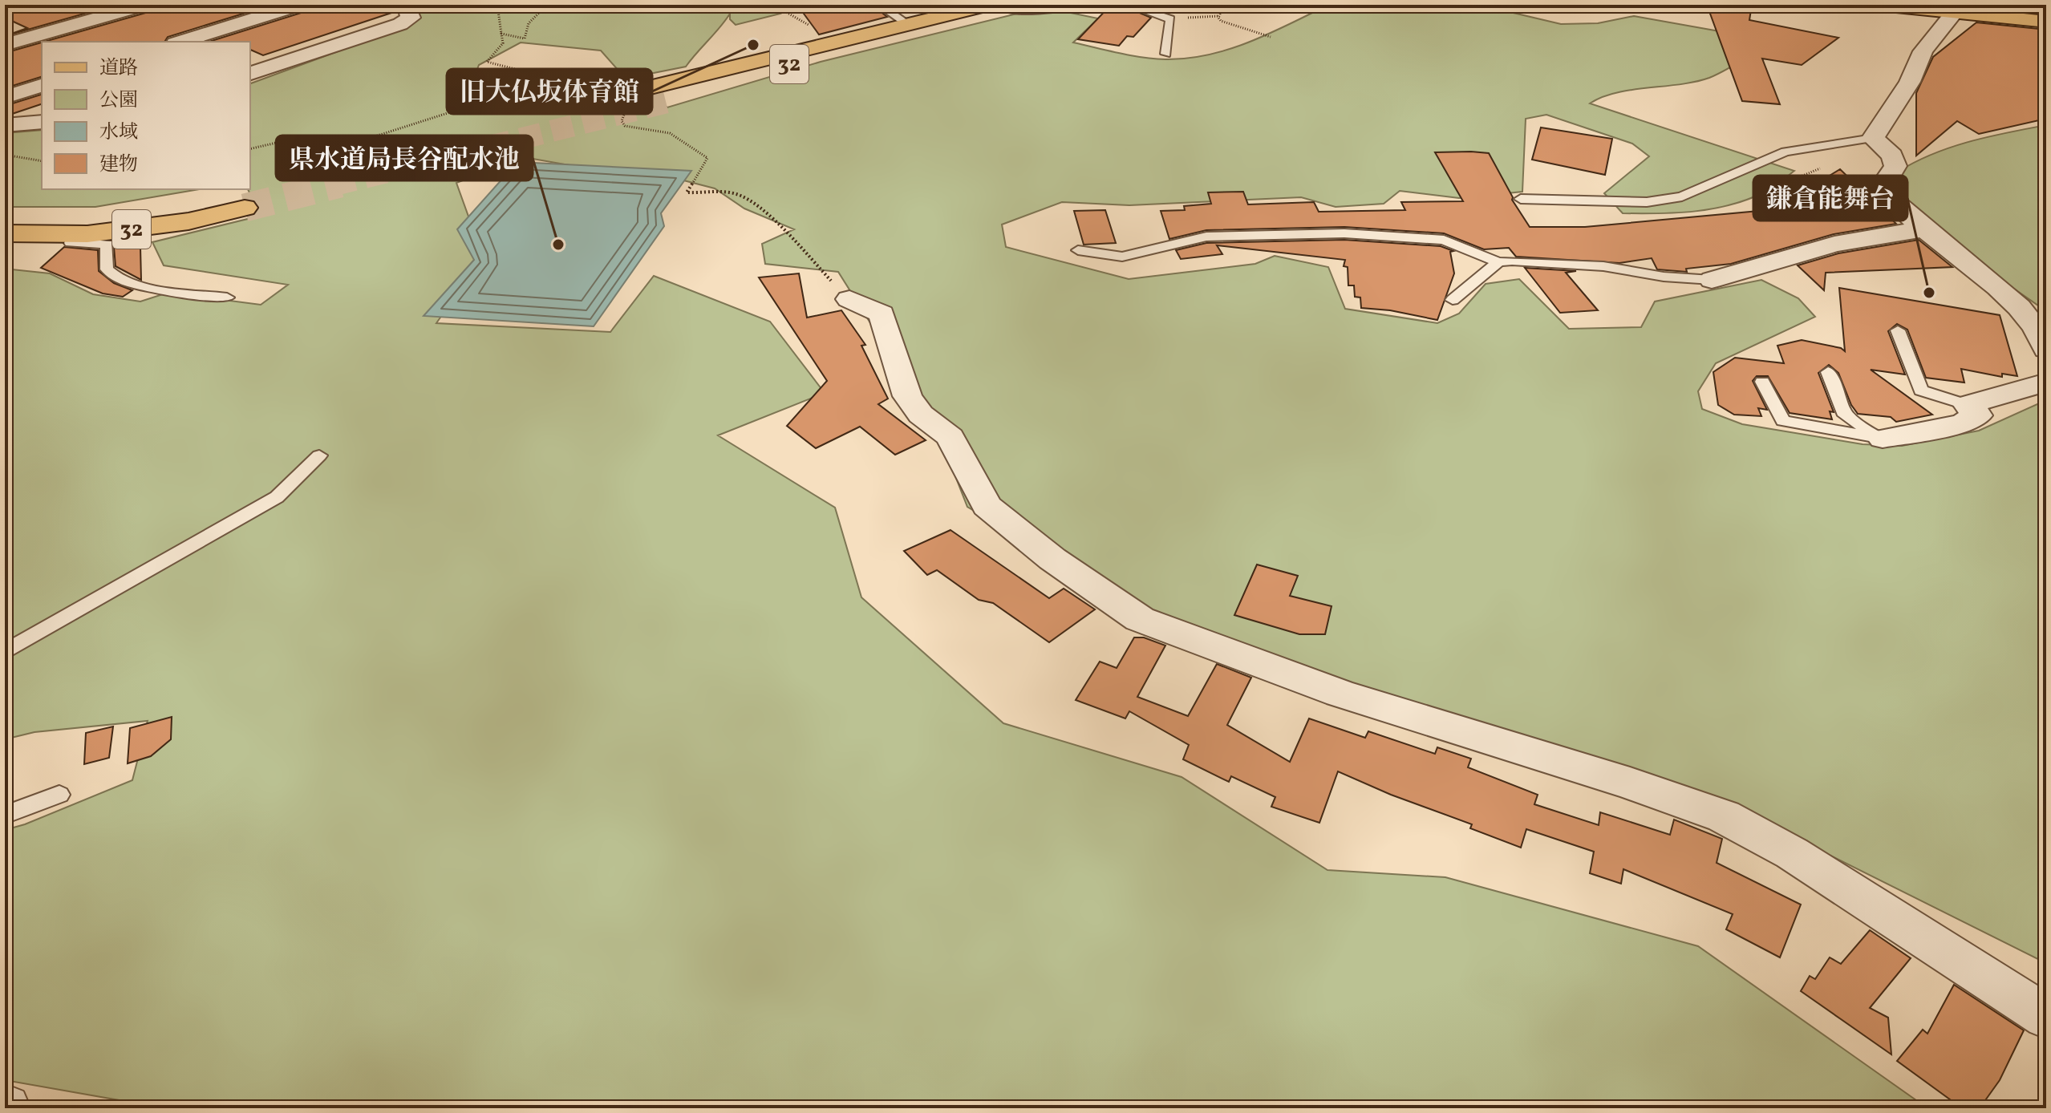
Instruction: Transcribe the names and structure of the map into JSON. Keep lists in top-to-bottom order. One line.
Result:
{"streets":{"main road":["32"]},"places":["旧大仏坂体育館","県水道局長谷配水池","鎌倉能舞台"],"legend":["道路","公園","水域","建物"]}
